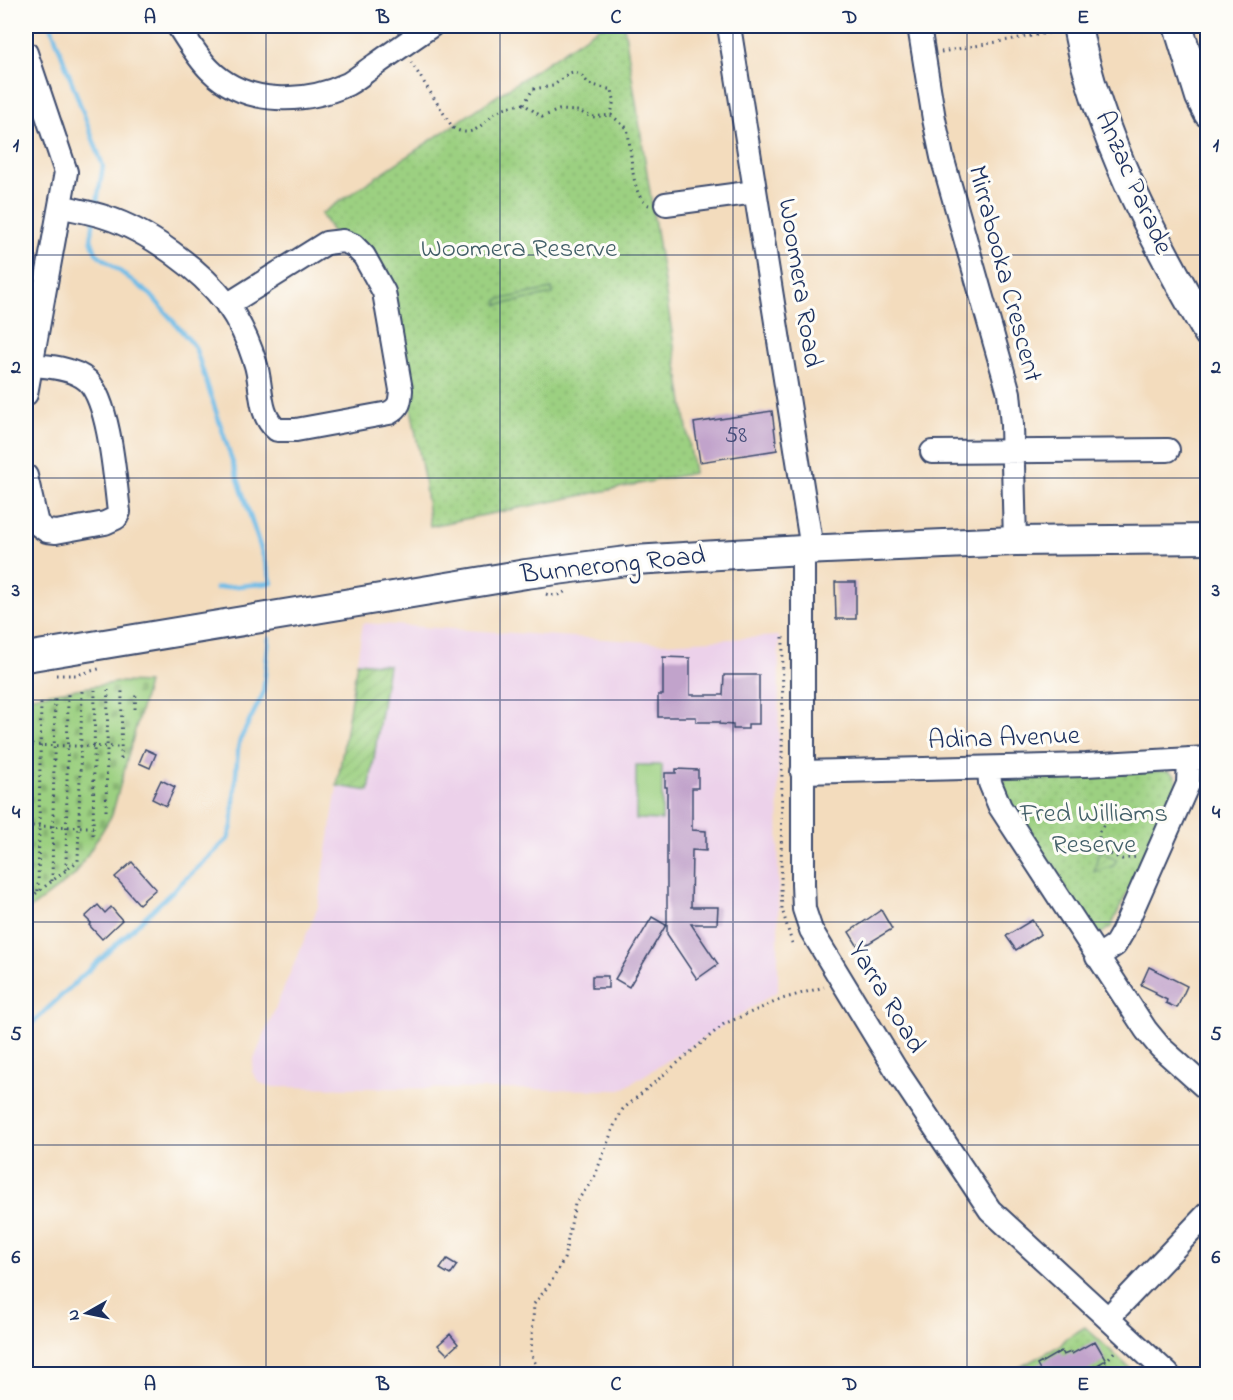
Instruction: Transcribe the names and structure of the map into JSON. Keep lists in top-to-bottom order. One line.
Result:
{"streets":{"main road":["Anzac Parade","Bunnerong Road"],"street":["Mirrabooka Crescent","Woomera Road","Adina Avenue","Yarra Road"]},"crossings":[["Mirrabooka Crescent","Bunnerong Road"],["Woomera Road","Bunnerong Road"],["Woomera Road","Yarra Road"],["Bunnerong Road","Yarra Road"],["Adina Avenue","Yarra Road"]],"parks":["Woomera Reserve","Fred Williams Reserve"],"house_numbers":["58"],"north":"left","grid":{"columns":["A","B","C","D","E"],"rows":["1","2","3","4","5","6"]}}
